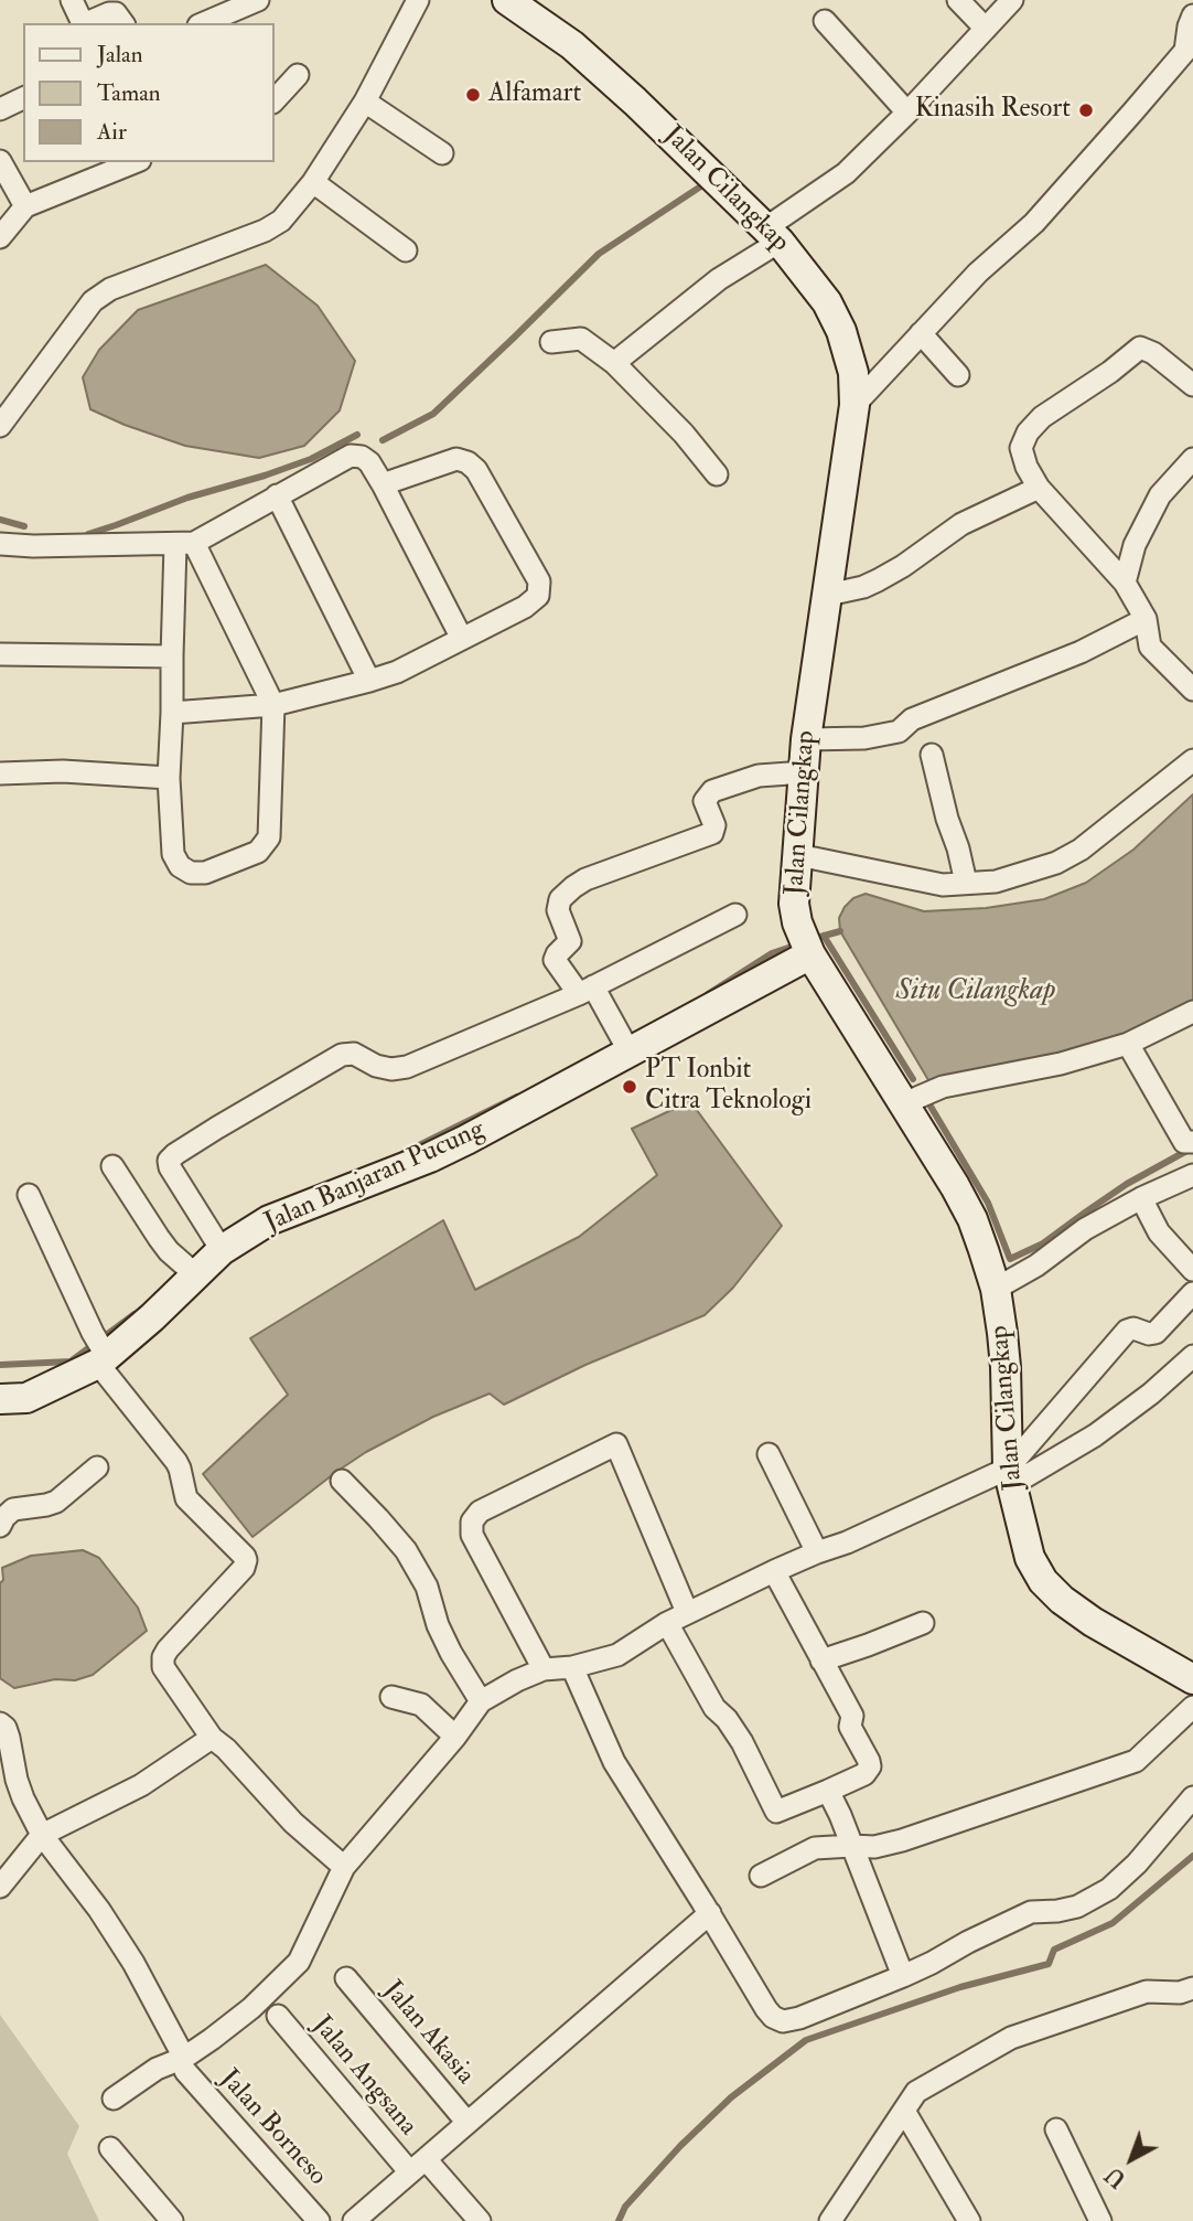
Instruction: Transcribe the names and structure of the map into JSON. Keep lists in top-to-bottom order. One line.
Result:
{"streets":{"street":["Jalan Cilangkap","Jalan Banjaran Pucung","Jalan Akasia","Jalan Angsana","Jalan Borneso"]},"crossings":[["Jalan Cilangkap","Jalan Banjaran Pucung"]],"water":["Situ Cilangkap"],"places":["Alfamart","Kinasih Resort","PT Ionbit Citra Teknologi"],"legend":["Jalan","Taman","Air"],"north":"bottom left"}
